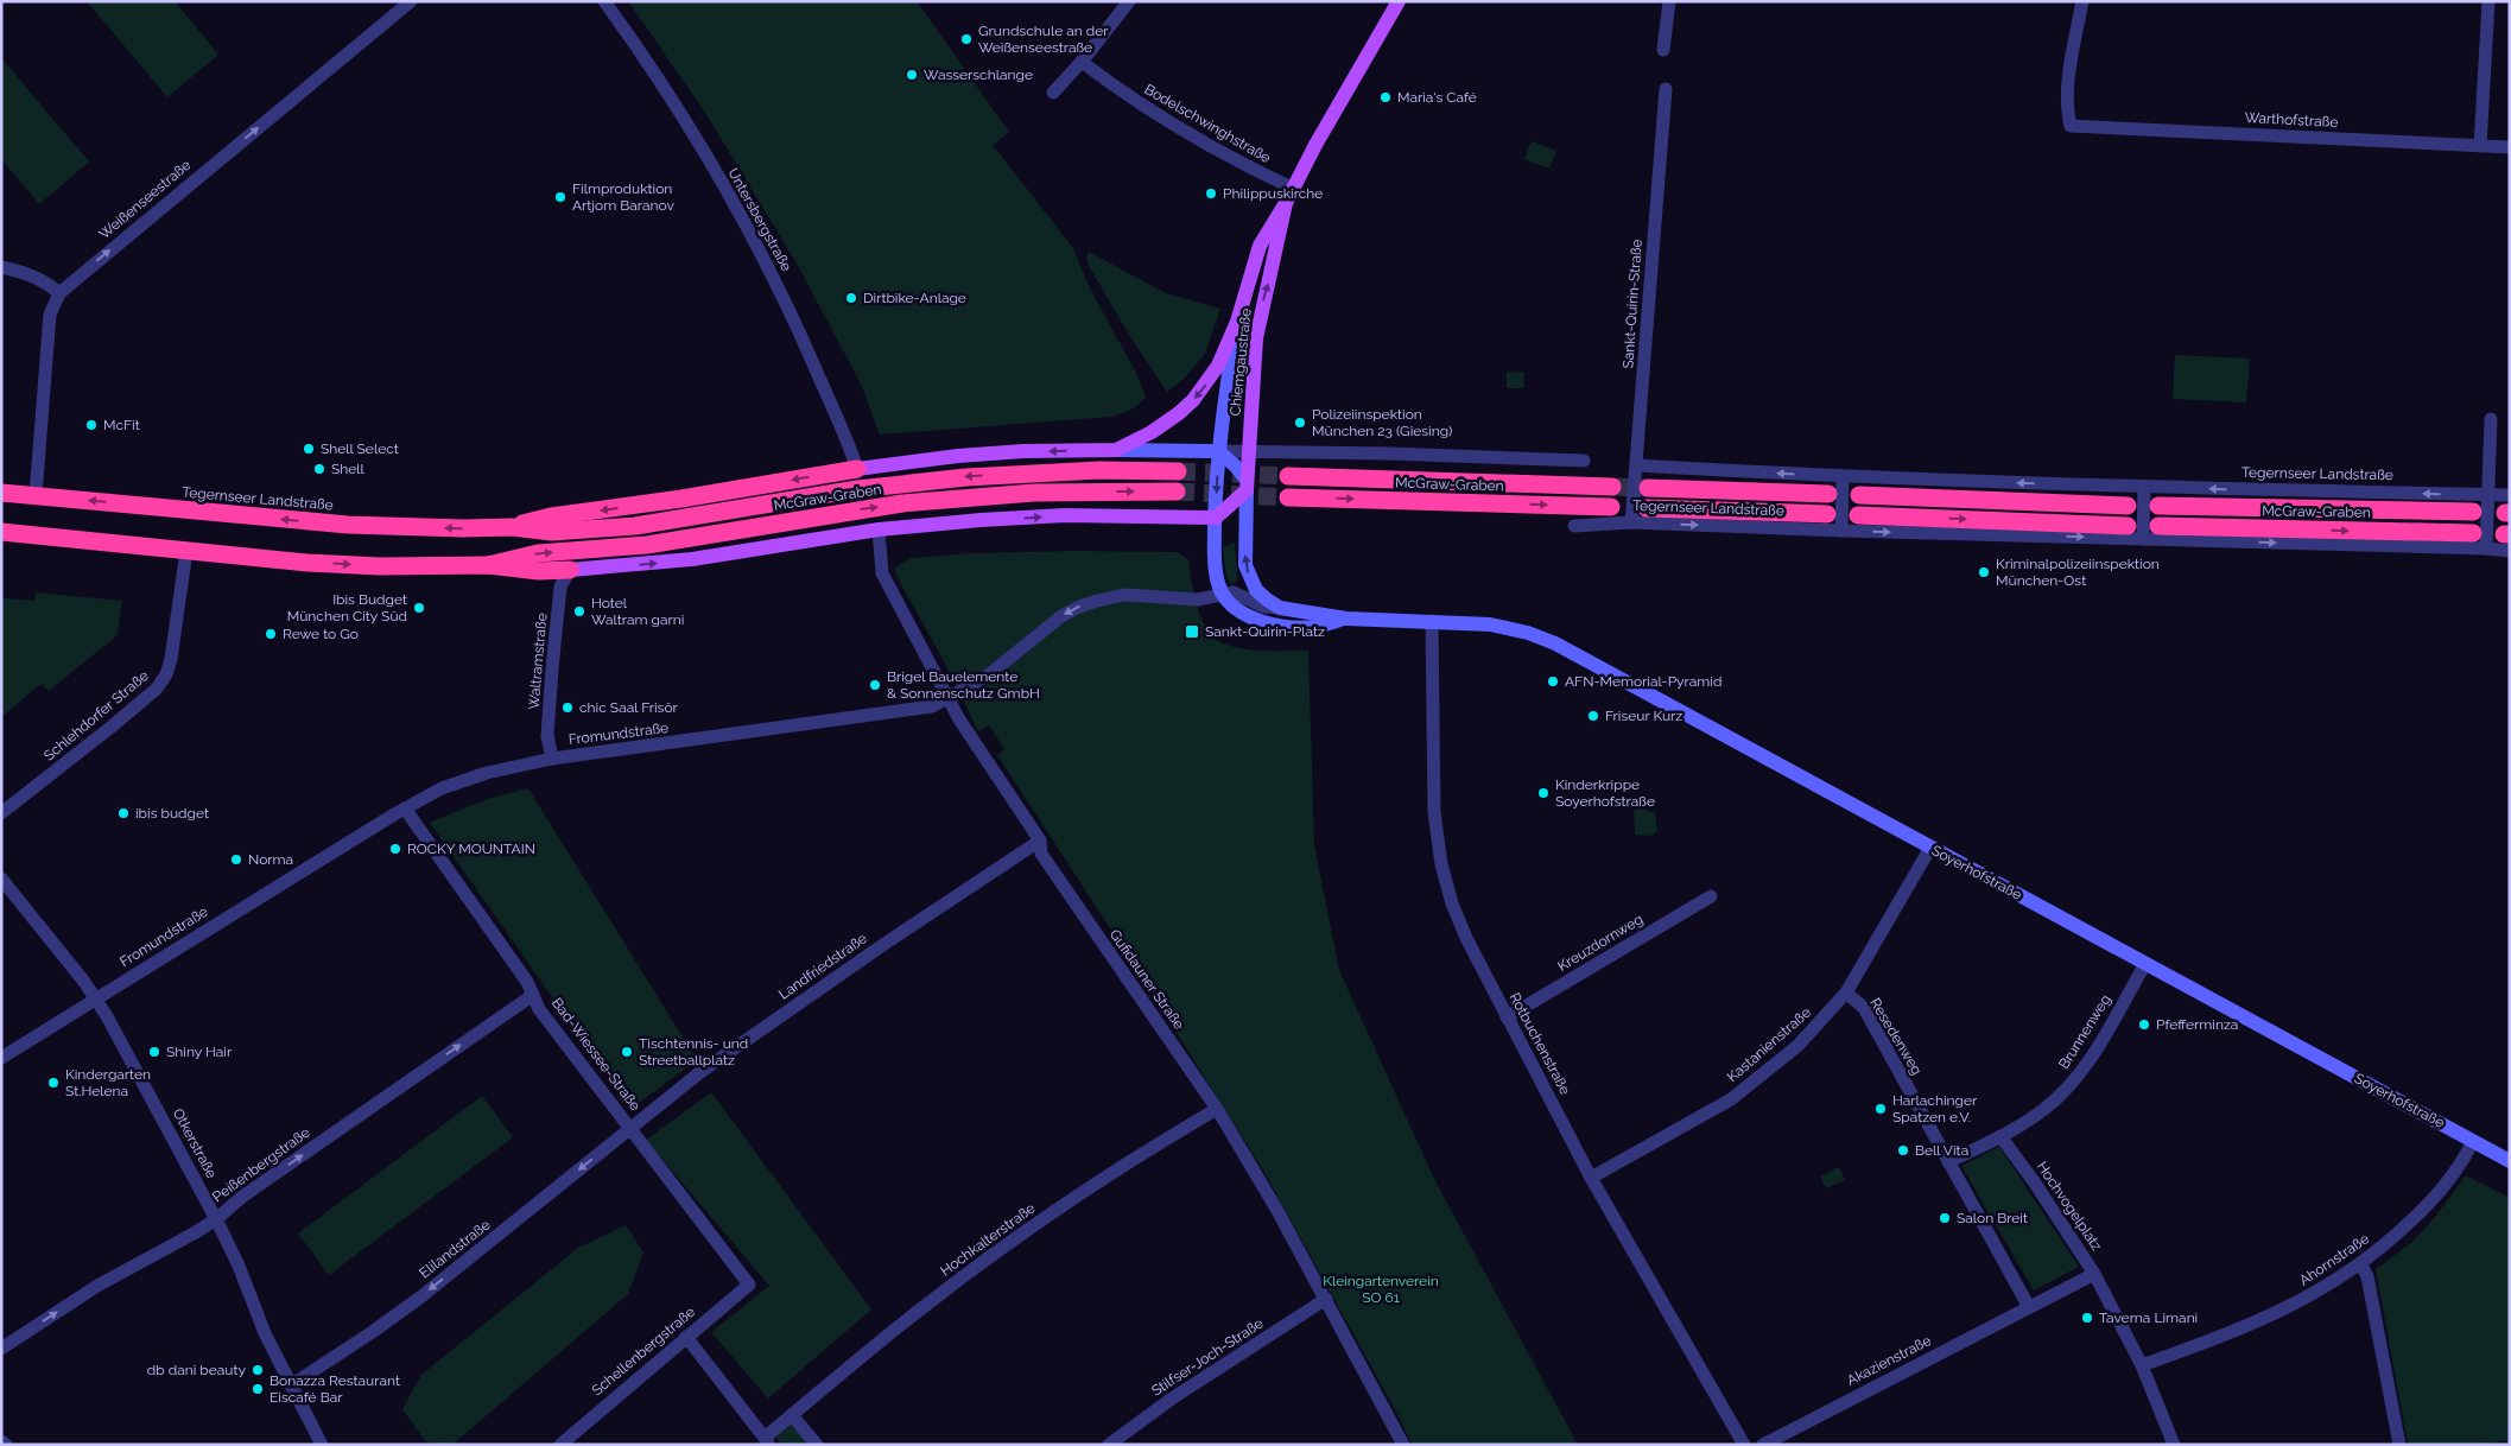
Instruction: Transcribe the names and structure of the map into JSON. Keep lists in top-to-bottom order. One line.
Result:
{"streets":{"highway":["Tegernseer Landstraße","McGraw-Graben"],"main road":["Chiemgaustraße","Soyerhofstraße"],"street":["Warthofstraße","Bodelschwinghstraße","Weißenseestraße","Untersbergstraße","Sankt-Quirin-Straße","Waltramstraße","Schlehdorfer Straße","Fromundstraße","Kreuzdornweg","Landfriedstraße","Gufidauner Straße","Brunnenweg","Resedenweg","Rotbuchenstraße","Kastanienstraße","Bad-Wiessee-Straße","Otkerstraße","Peißenbergstraße","Hochvogelplatz","Hochkalterstraße","Elilandstraße","Ahornstraße","Schellenbergstraße","Stilfser-Joch-Straße","Akazienstraße"]},"crossings":[["Bodelschwinghstraße","Chiemgaustraße"],["Sankt-Quirin-Straße","Tegernseer Landstraße"],["Tegernseer Landstraße","McGraw-Graben"],["Waltramstraße","Fromundstraße"],["Fromundstraße","Gufidauner Straße"],["Fromundstraße","Bad-Wiessee-Straße"],["Fromundstraße","Otkerstraße"],["Soyerhofstraße","Brunnenweg"],["Soyerhofstraße","Rotbuchenstraße"],["Soyerhofstraße","Kastanienstraße"],["Soyerhofstraße","Ahornstraße"],["Kreuzdornweg","Rotbuchenstraße"],["Landfriedstraße","Gufidauner Straße"],["Landfriedstraße","Bad-Wiessee-Straße"],["Landfriedstraße","Elilandstraße"],["Gufidauner Straße","Hochkalterstraße"],["Gufidauner Straße","Stilfser-Joch-Straße"],["Brunnenweg","Resedenweg"],["Brunnenweg","Hochvogelplatz"],["Resedenweg","Kastanienstraße"],["Rotbuchenstraße","Kastanienstraße"],["Bad-Wiessee-Straße","Peißenbergstraße"],["Bad-Wiessee-Straße","Elilandstraße"],["Bad-Wiessee-Straße","Schellenbergstraße"],["Otkerstraße","Peißenbergstraße"],["Otkerstraße","Elilandstraße"],["Hochvogelplatz","Akazienstraße"]],"one_way":["Weißenseestraße","Peißenbergstraße","Elilandstraße"],"parks":["Kleingartenverein SO 61"],"places":{"other":["Grundschule an der Weißenseestraße","Wasserschlange","Maria's Café","Philippuskirche","Filmproduktion Artjom Baranov","Dirtbike-Anlage","Polizeiinspektion München 23 (Giesing)","McFit","Shell Select","Shell","Kriminalpolizeiinspektion München-Ost","Ibis Budget München City Süd","Hotel Waltram garni","Rewe to Go","AFN-Memorial-Pyramid","Brigel Bauelemente & Sonnenschutz GmbH","chic Saal Frisör","Friseur Kurz","Kinderkrippe Soyerhofstraße","ibis budget","ROCKY MOUNTAIN","Norma","Pfefferminza","Shiny Hair","Tischtennis- und Streetballplatz","Kindergarten St.Helena","Harlachinger Spatzen e.V.","Bell Vita","Salon Breit","Taverna Limani","db dani beauty","Bonazza Restaurant Eiscafé Bar"],"transit":["Sankt-Quirin-Platz"]}}
